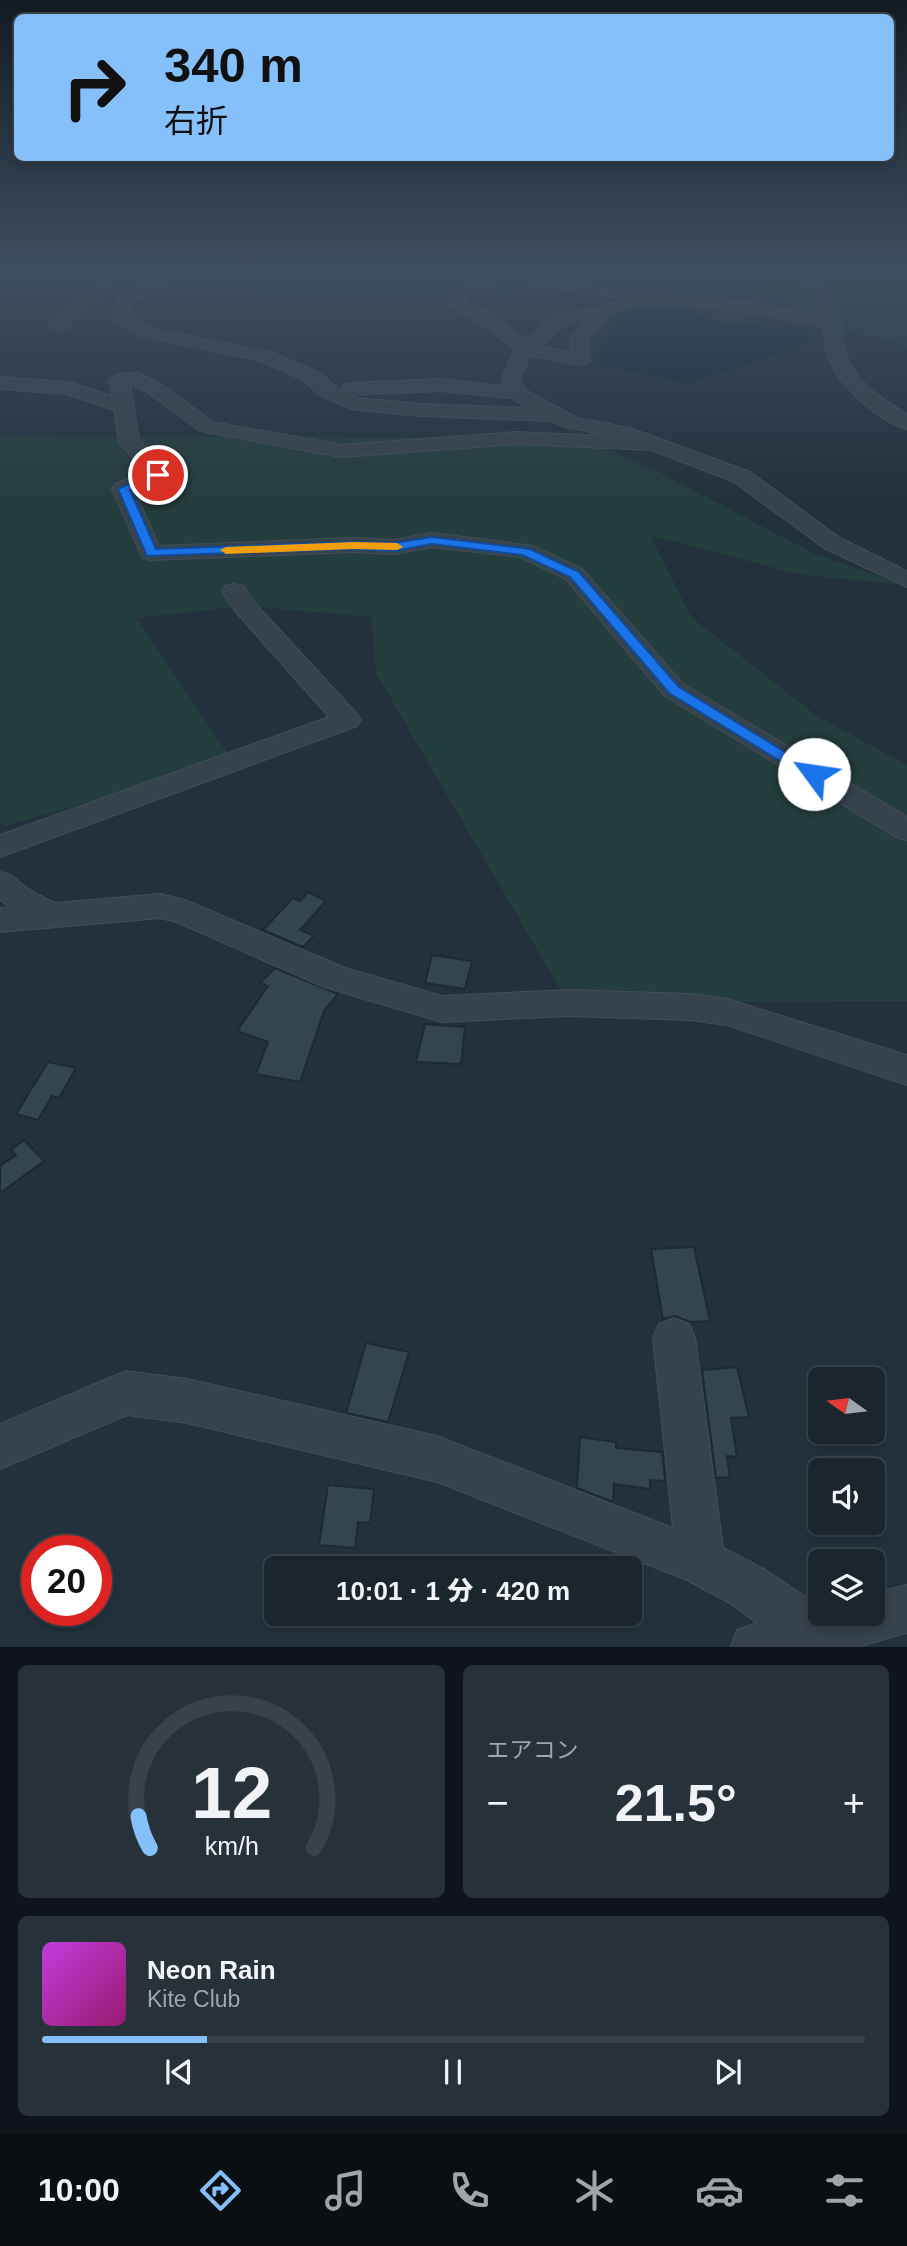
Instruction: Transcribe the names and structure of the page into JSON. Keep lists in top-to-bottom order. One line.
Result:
{"north":"left","page":{"turn":["340 m","右折"],"limit":"20","trip":"10:01 · 1 分 · 420 m","tile":"エアコン","heat":["−","21.5°","+"],"song":["Neon Rain","Kite Club"],"tabs":"10:00","gauge":["12","km/h"]}}
